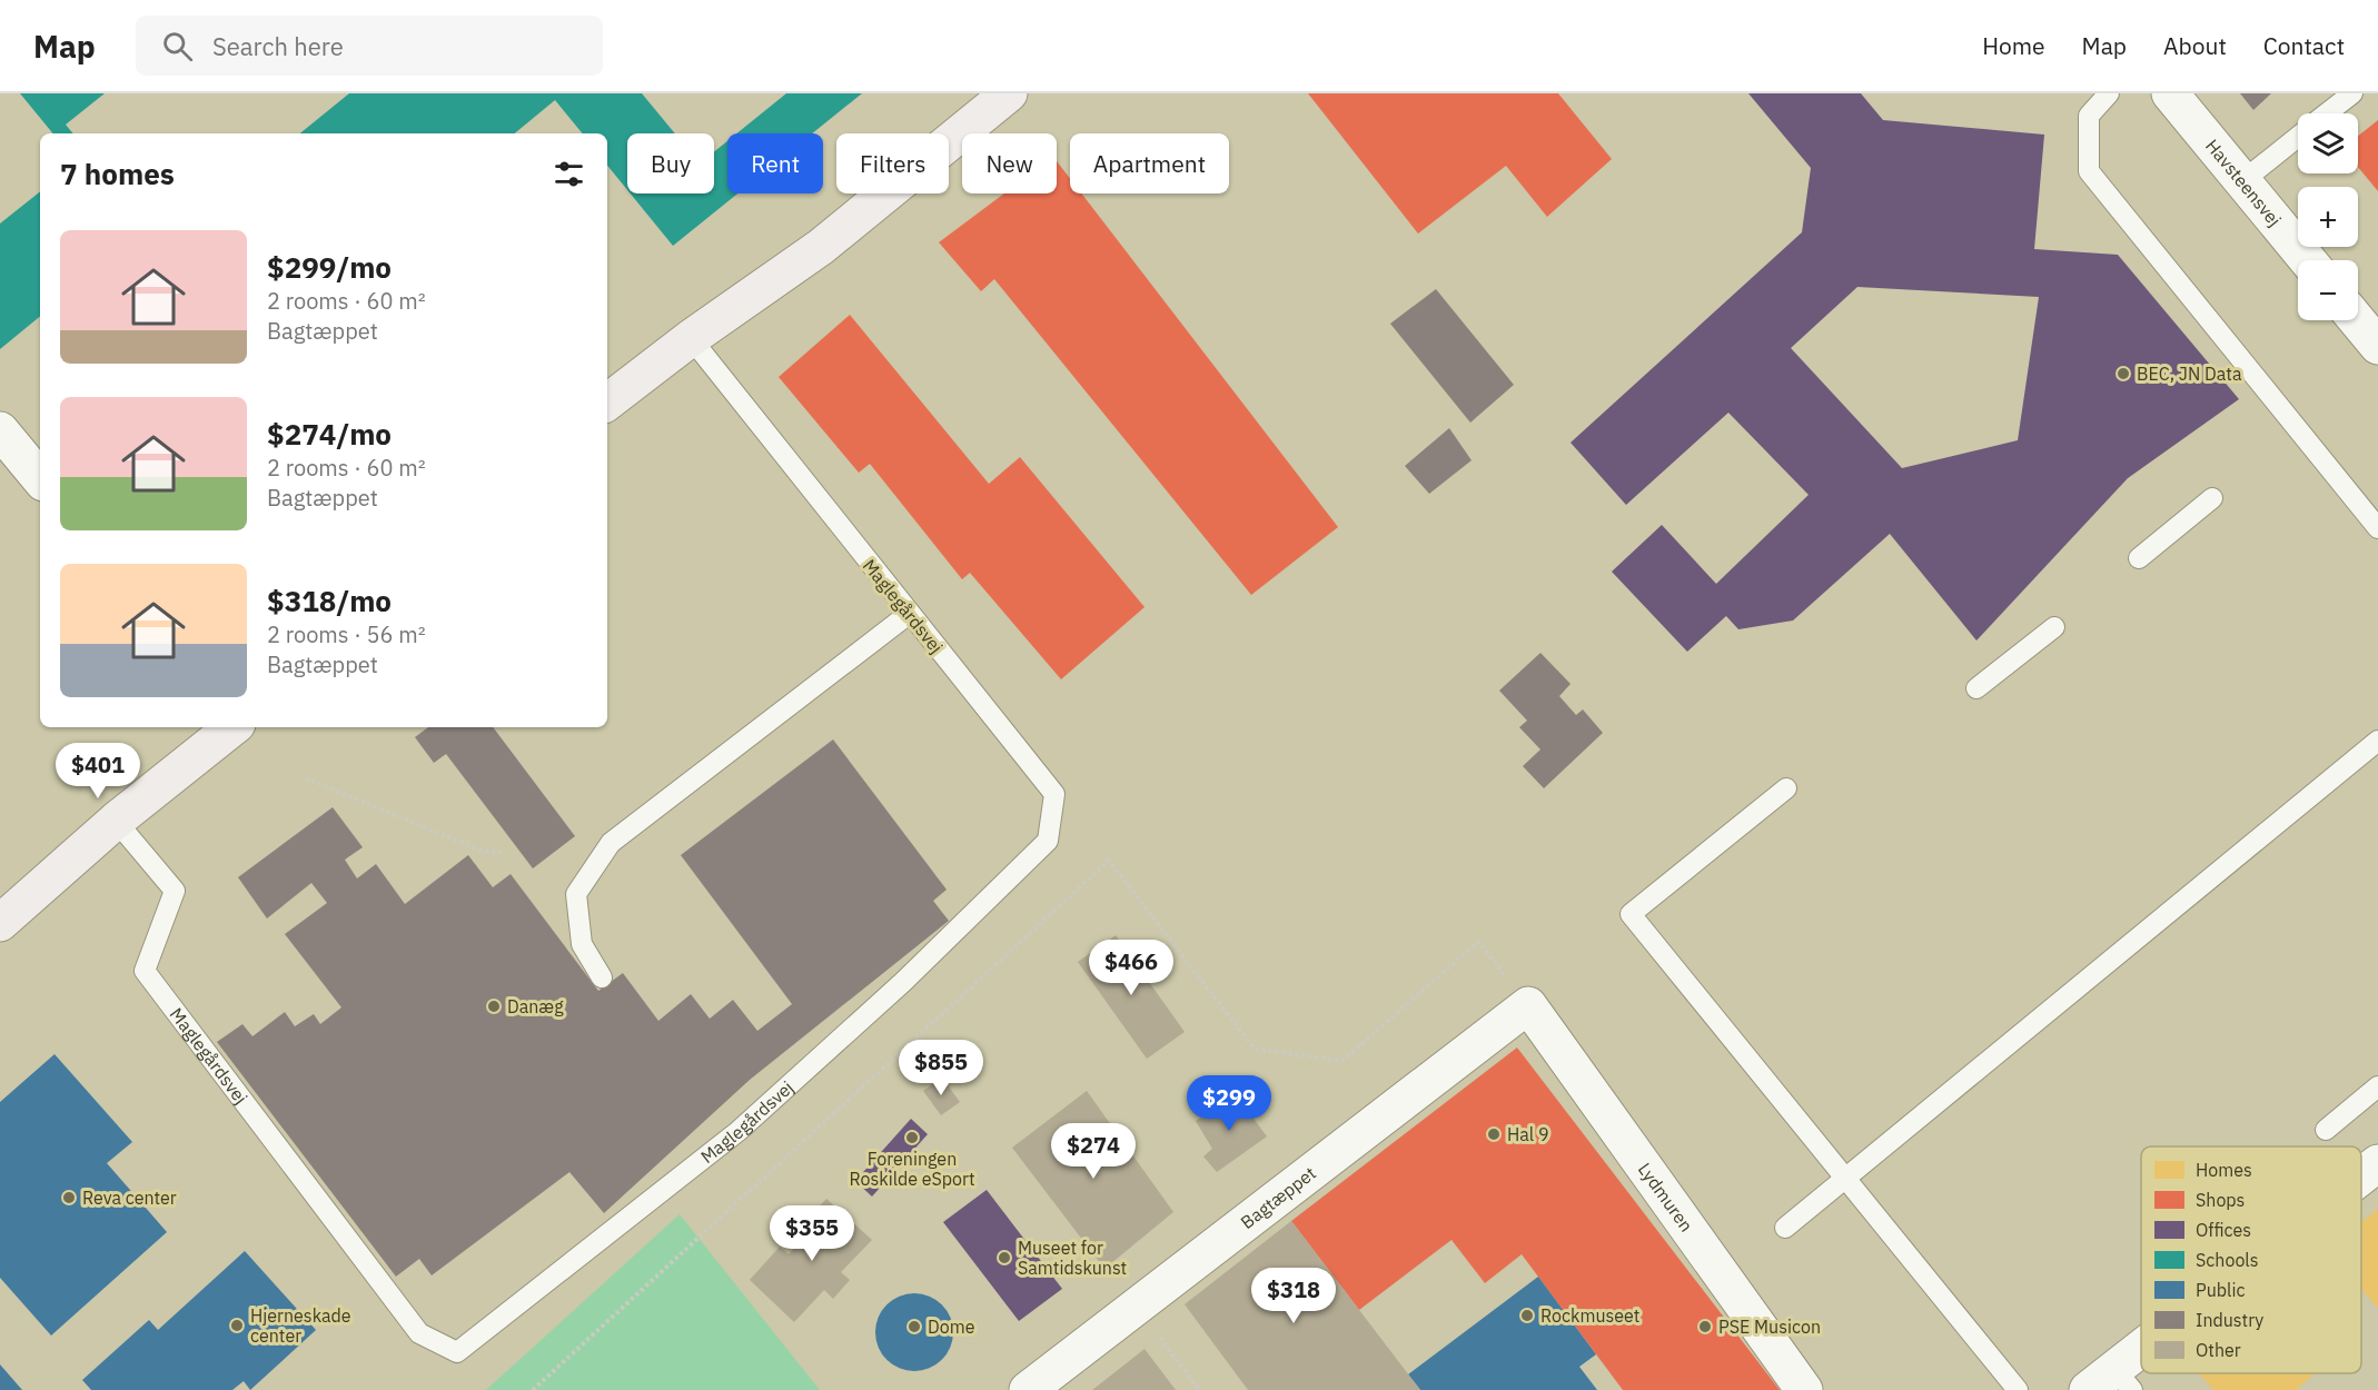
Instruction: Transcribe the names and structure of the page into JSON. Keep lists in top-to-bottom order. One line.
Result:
{"streets":{"street":["Havsteensvej","Bagtæppet","Lydmuren"],"lane":["Maglegårdsvej"]},"crossings":[["Bagtæppet","Lydmuren"]],"places":["BEC, JN Data","Danæg","Hal 9","Foreningen Roskilde eSport","Reva center","Museet for Samtidskunst","Rockmuseet","Hjerneskade center","Dome","PSE Musicon"],"legend":["Homes","Shops","Offices","Schools","Public","Industry","Other"],"page":{"header":"Map","search":"Search here","nav":["Home","Map","About","Contact"],"map_buttons":["+","−"],"chip":["Buy","Rent","Filters","New","Apartment"],"heading":"7 homes","list":[{"name":"$299/mo","note":"2 rooms · 60 m² · Bagtæppet"},{"name":"$274/mo","note":"2 rooms · 60 m² · Bagtæppet"},{"name":"$318/mo","note":"2 rooms · 56 m² · Bagtæppet"}],"price":["$401","$466","$855","$299","$274","$355","$318"]}}
